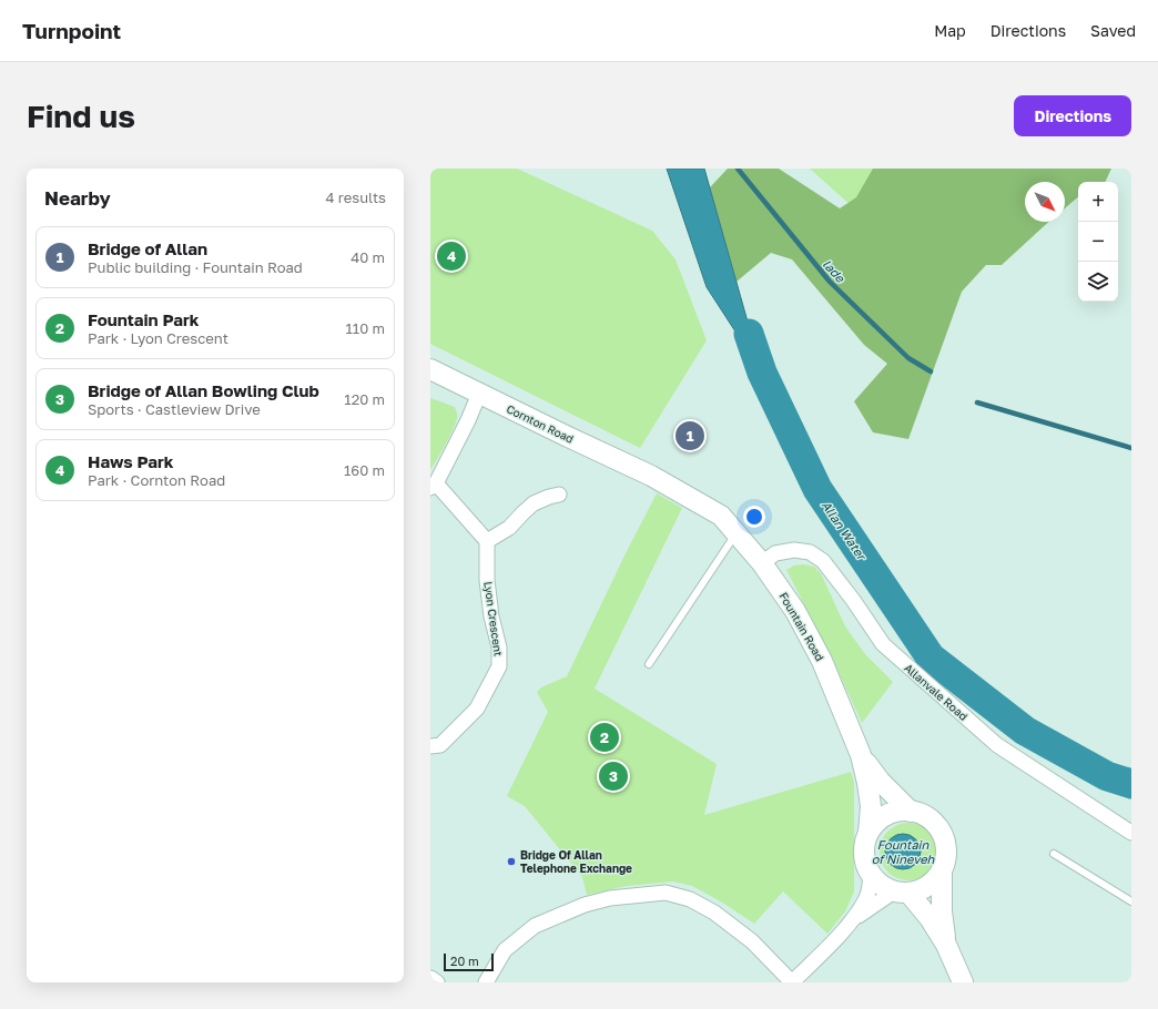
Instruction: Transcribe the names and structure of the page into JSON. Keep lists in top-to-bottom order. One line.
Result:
{"streets":{"main road":["Cornton Road","Fountain Road"],"street":["Lyon Crescent","Allanvale Road"]},"crossings":[["Cornton Road","Fountain Road"],["Fountain Road","Allanvale Road"]],"water":["lade","Allan Water","Fountain of Nineveh"],"places":["Bridge Of Allan Telephone Exchange"],"scale_bar":"20 m","north":"bottom right","page":{"header":"Turnpoint","nav":["Map","Directions","Saved"],"buttons":"Directions","title":"Find us","heading":["Nearby","4 results"],"map_buttons":["+","−"],"list":[{"mark":"1","name":"Bridge of Allan","note":"Public building · Fountain Road","value":"40 m"},{"mark":"2","name":"Fountain Park","note":"Park · Lyon Crescent","value":"110 m"},{"mark":"3","name":"Bridge of Allan Bowling Club","note":"Sports · Castleview Drive","value":"120 m"},{"mark":"4","name":"Haws Park","note":"Park · Cornton Road","value":"160 m"}],"pins":["4","1","2","3"],"scale":"20 m"}}
